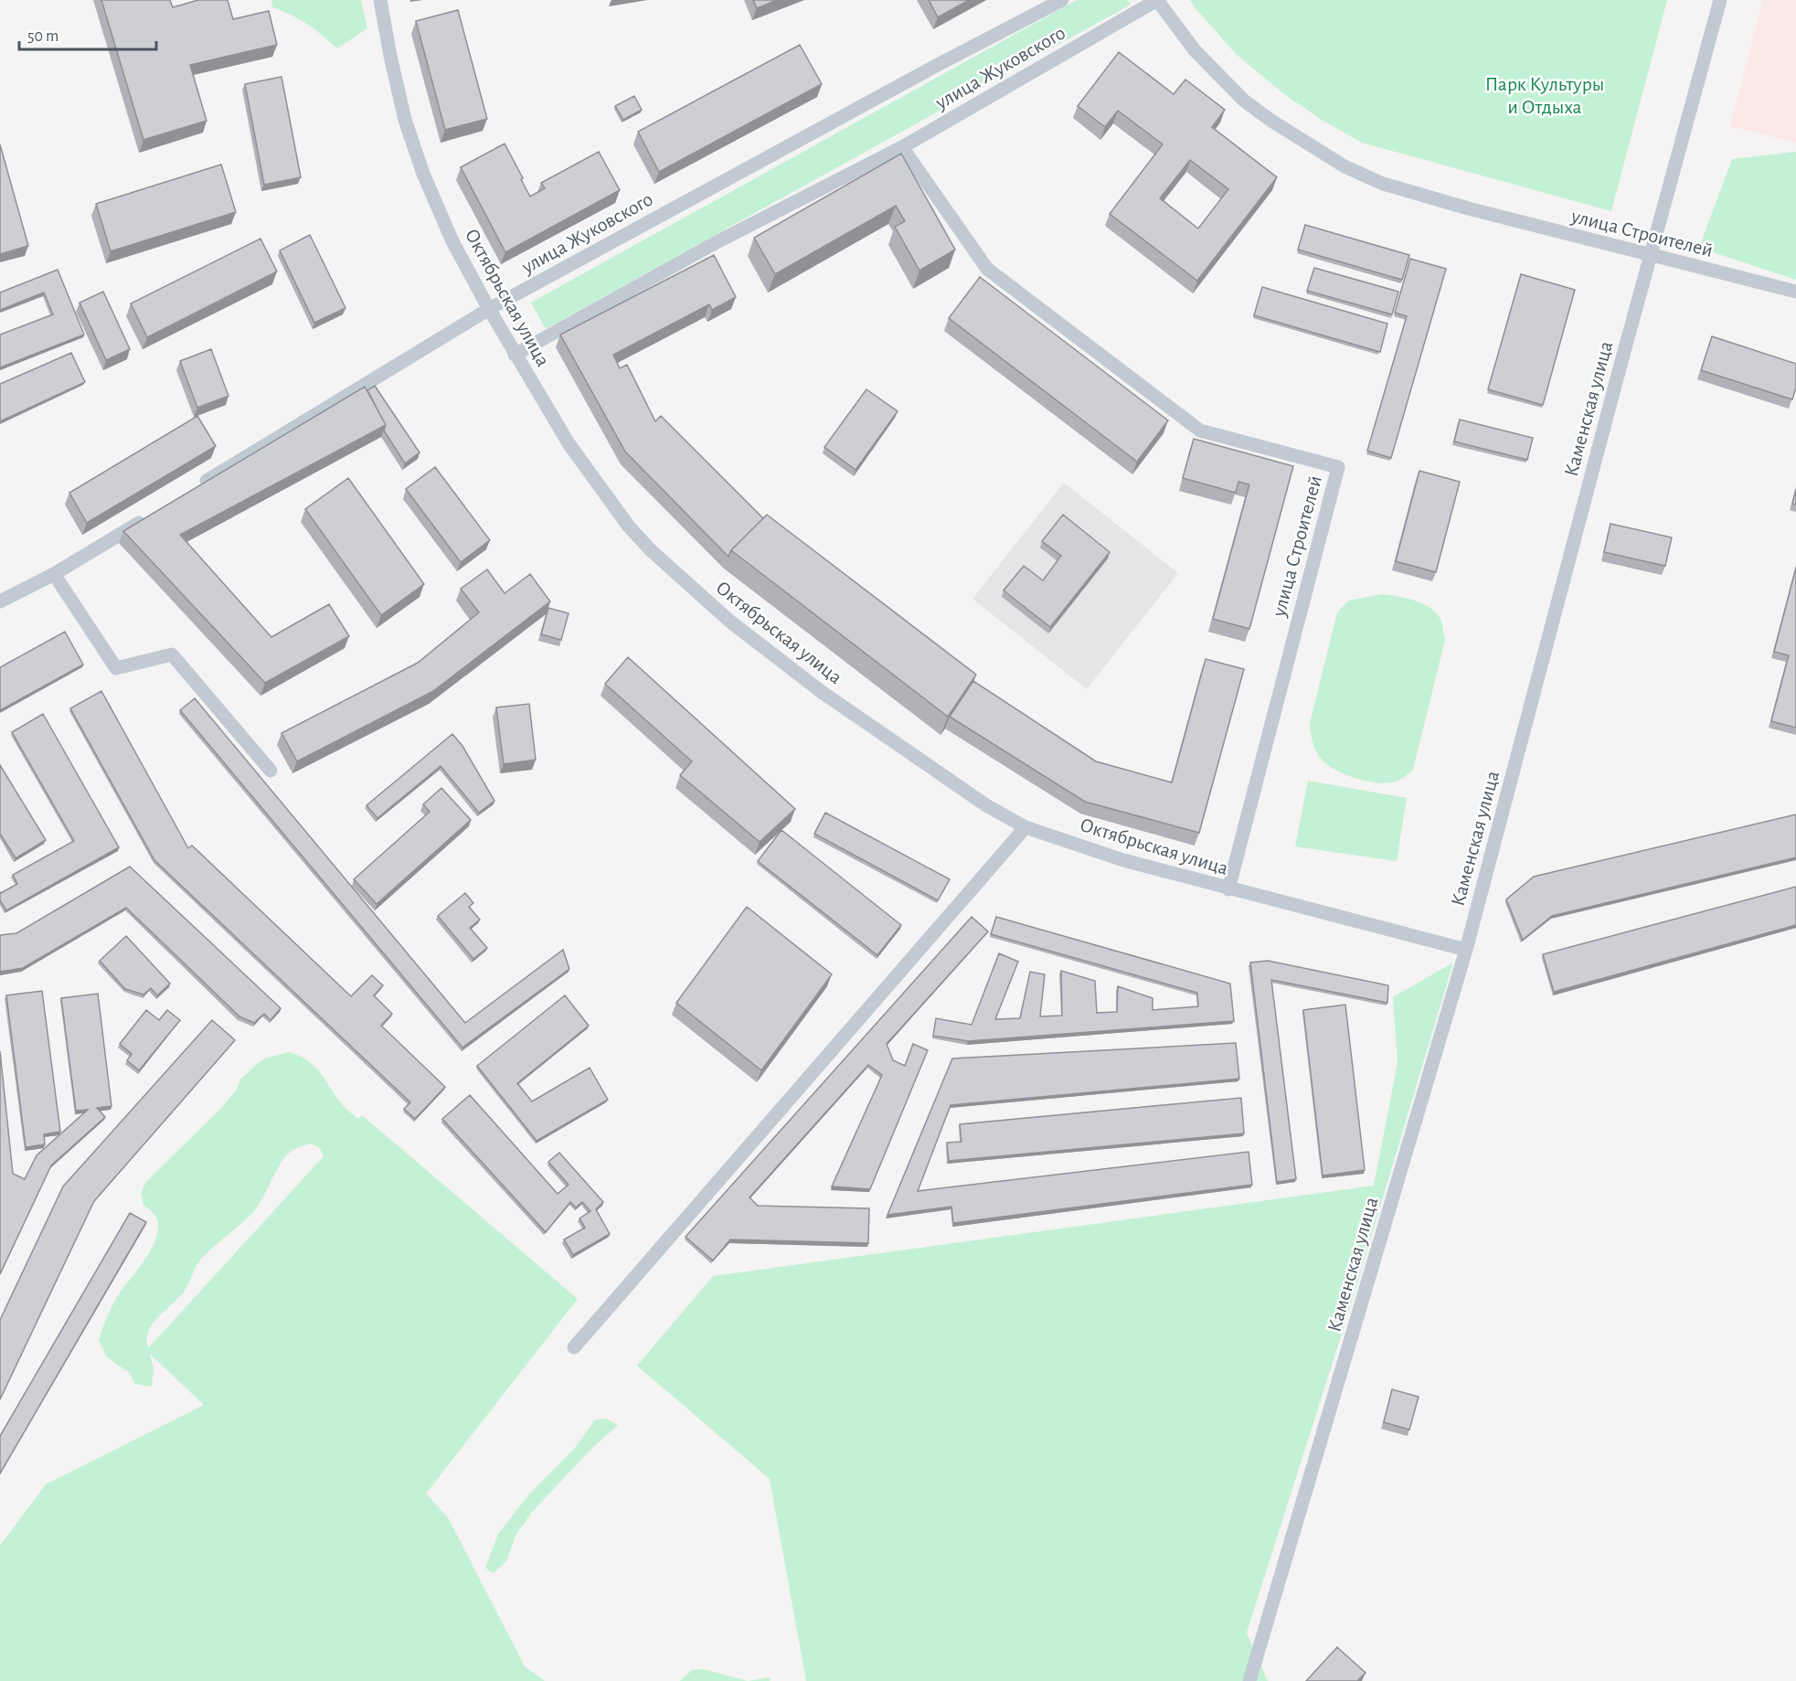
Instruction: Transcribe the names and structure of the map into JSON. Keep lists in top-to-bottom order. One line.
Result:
{"streets":{"street":["улица Жуковского","улица Строителей","Октябрьская улица","Каменская улица"]},"crossings":[["улица Жуковского","улица Строителей"],["улица Жуковского","Октябрьская улица"],["улица Строителей","Октябрьская улица"],["улица Строителей","Каменская улица"],["Октябрьская улица","Каменская улица"]],"parks":["Парк Культуры и Отдыха"],"scale_bar":"50 m"}
